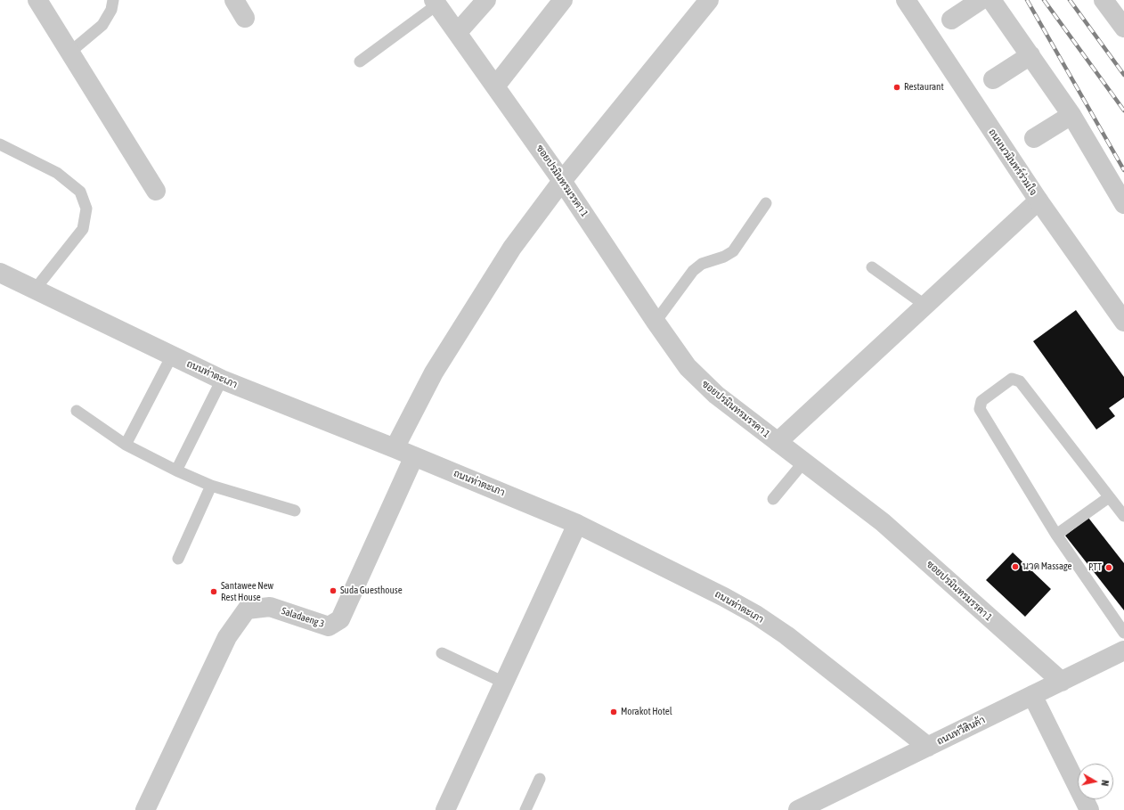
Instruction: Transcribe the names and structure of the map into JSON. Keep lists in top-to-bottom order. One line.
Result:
{"streets":{"street":["ถนนนวมินทร์ร่วมใจ","ซอยปรมินทรมรรคา 1","ถนนท่าตะเภา","Saladaeng 3","ถนนทวีสินค้า"]},"crossings":[["ซอยปรมินทรมรรคา 1","ถนนทวีสินค้า"],["ถนนท่าตะเภา","Saladaeng 3"],["ถนนท่าตะเภา","ถนนทวีสินค้า"]],"places":["Restaurant","นวด Massage","PTT","Suda Guesthouse","Santawee New Rest House","Morakot Hotel"],"north":"right"}
